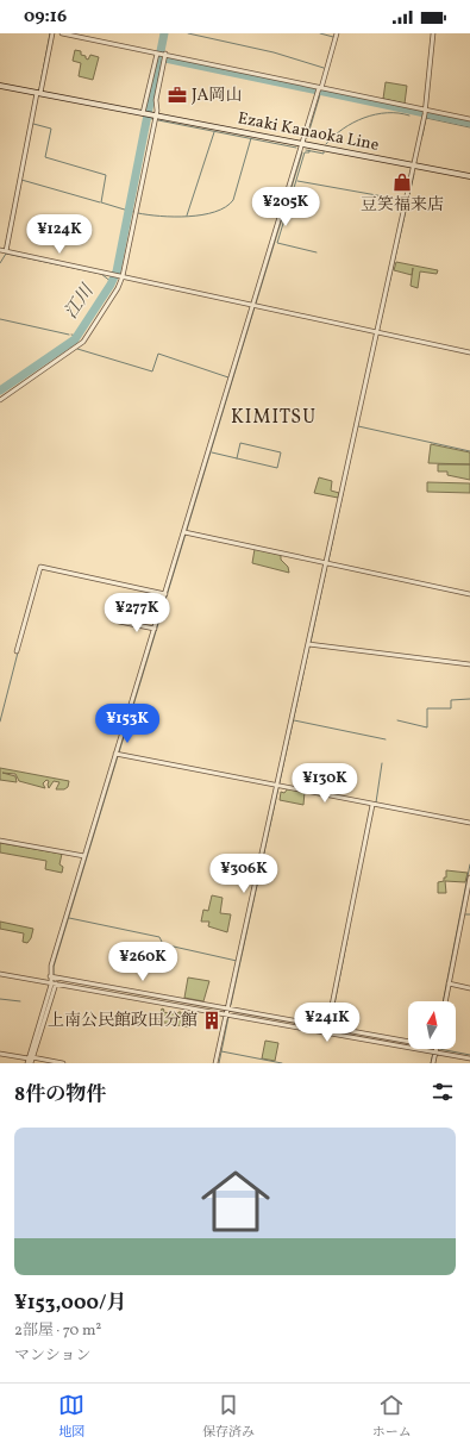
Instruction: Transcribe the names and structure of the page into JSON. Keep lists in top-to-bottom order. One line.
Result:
{"streets":{"main road":["Ezaki Kanaoka Line"]},"districts":["KIMITSU"],"water":["江川"],"places":{"office":["JA岡山"],"shop":["豆笑福来店"],"building":["上南公民館政田分館"]},"north":"top","page":{"status":"09:16","price":["¥205K","¥124K","¥277K","¥153K","¥130K","¥306K","¥260K","¥241K"],"heading":"8件の物件","list":[{"name":"¥153,000/月","note":"2部屋 · 70 m² · マンション"}],"tabs":["地図","保存済み","ホーム"]}}
